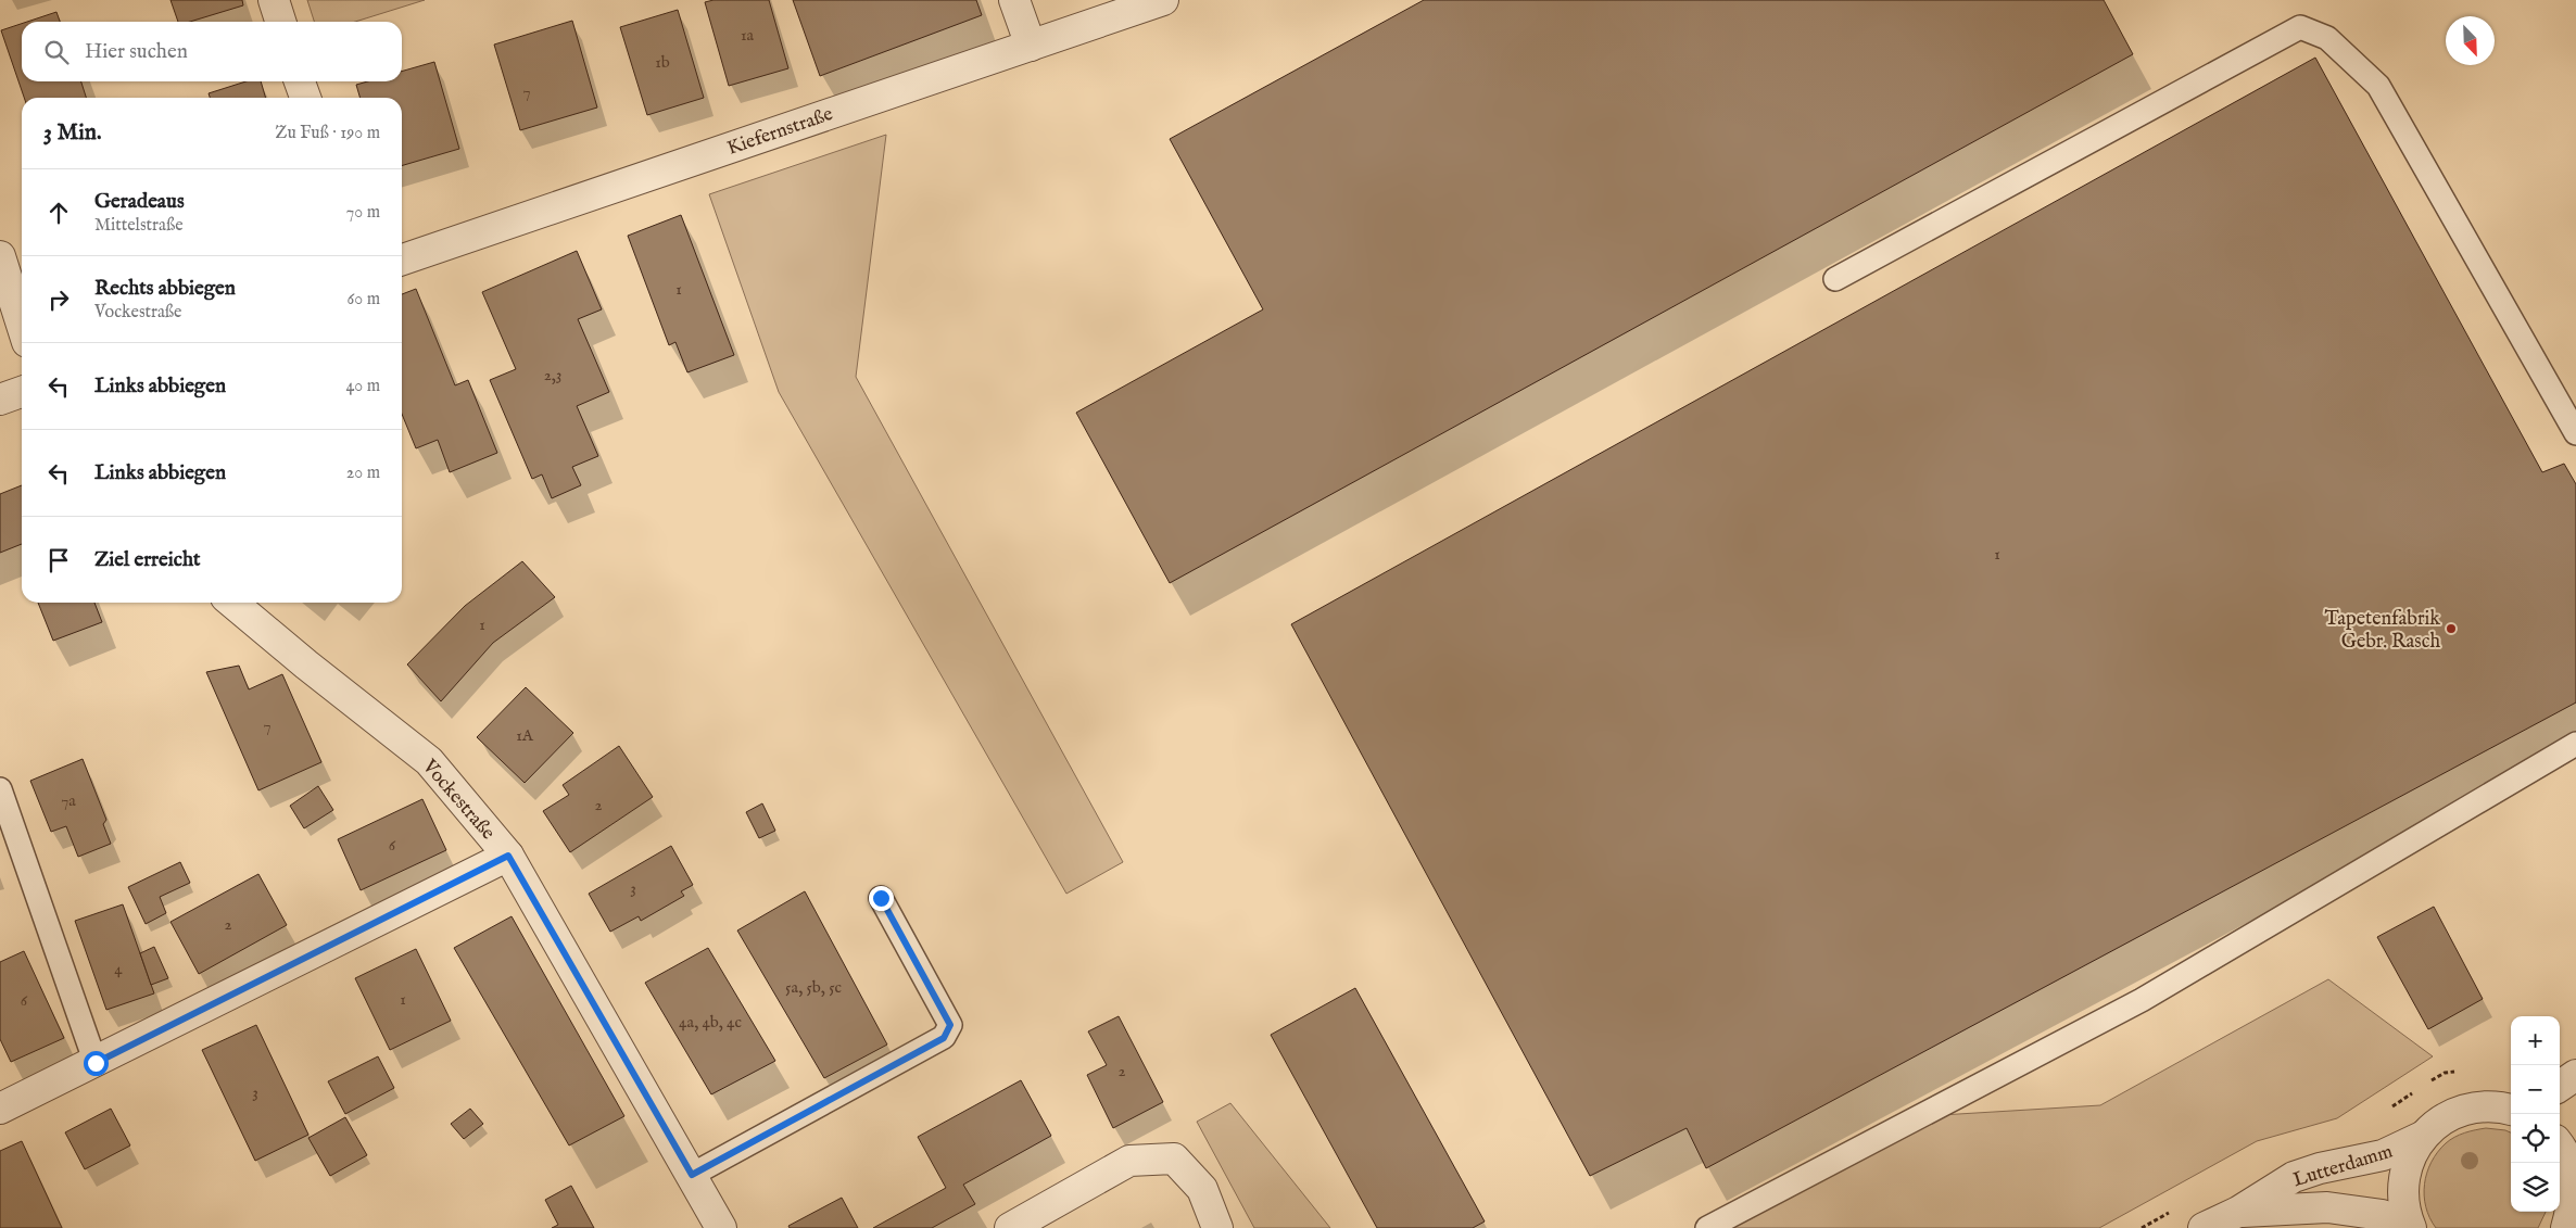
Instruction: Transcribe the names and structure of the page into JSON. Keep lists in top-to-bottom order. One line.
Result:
{"streets":{"street":["Kiefernstraße","Vockestraße","Lutterdamm"]},"places":["Tapetenfabrik Gebr. Rasch"],"house_numbers":["1a","1b","7","1","2,3","1","1","7","1A","7a","2","6","3","2","4","5a, 5b, 5c","1","6","4a, 4b, 4c","2","3"],"north":"bottom right","page":{"search":"Hier suchen","heading":["3 Min.","Zu Fuß · 190 m"],"list":[["Geradeaus","Mittelstraße","70 m"],["Rechts abbiegen","Vockestraße","60 m"],["Links abbiegen","40 m"],["Links abbiegen","20 m"],"Ziel erreicht"],"map_buttons":["+","−"]}}
